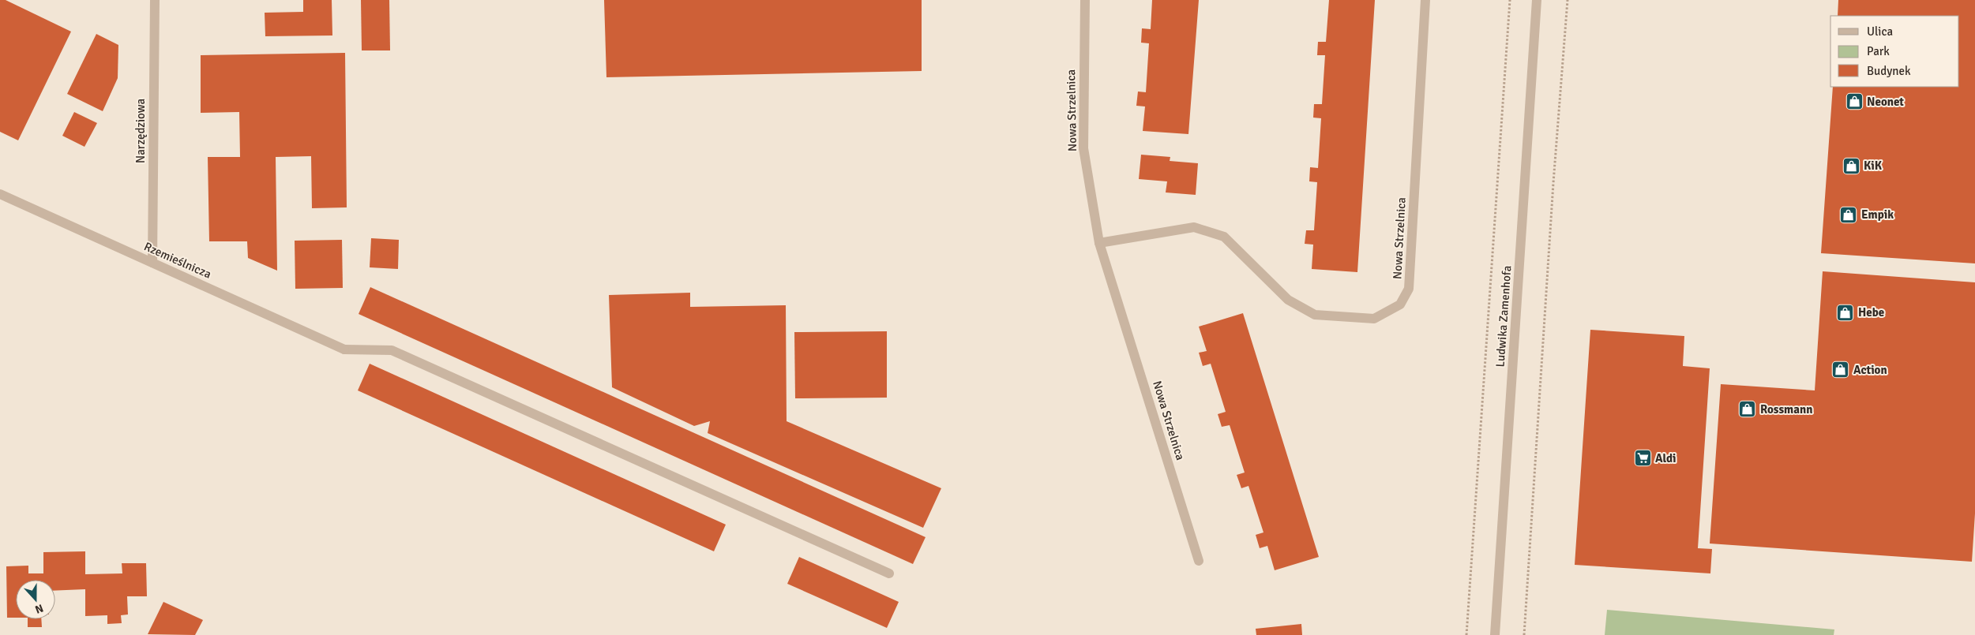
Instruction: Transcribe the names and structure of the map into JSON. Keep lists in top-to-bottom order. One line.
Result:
{"streets":{"street":["Nowa Strzelnica","Narzędziowa","Rzemieślnicza","Ludwika Zamenhofa"]},"crossings":[["Narzędziowa","Rzemieślnicza"]],"places":{"shop":["Neonet","KiK","Empik","Hebe","Action","Rossmann"],"supermarket":["Aldi"]},"legend":["Ulica","Park","Budynek"],"north":"bottom"}
